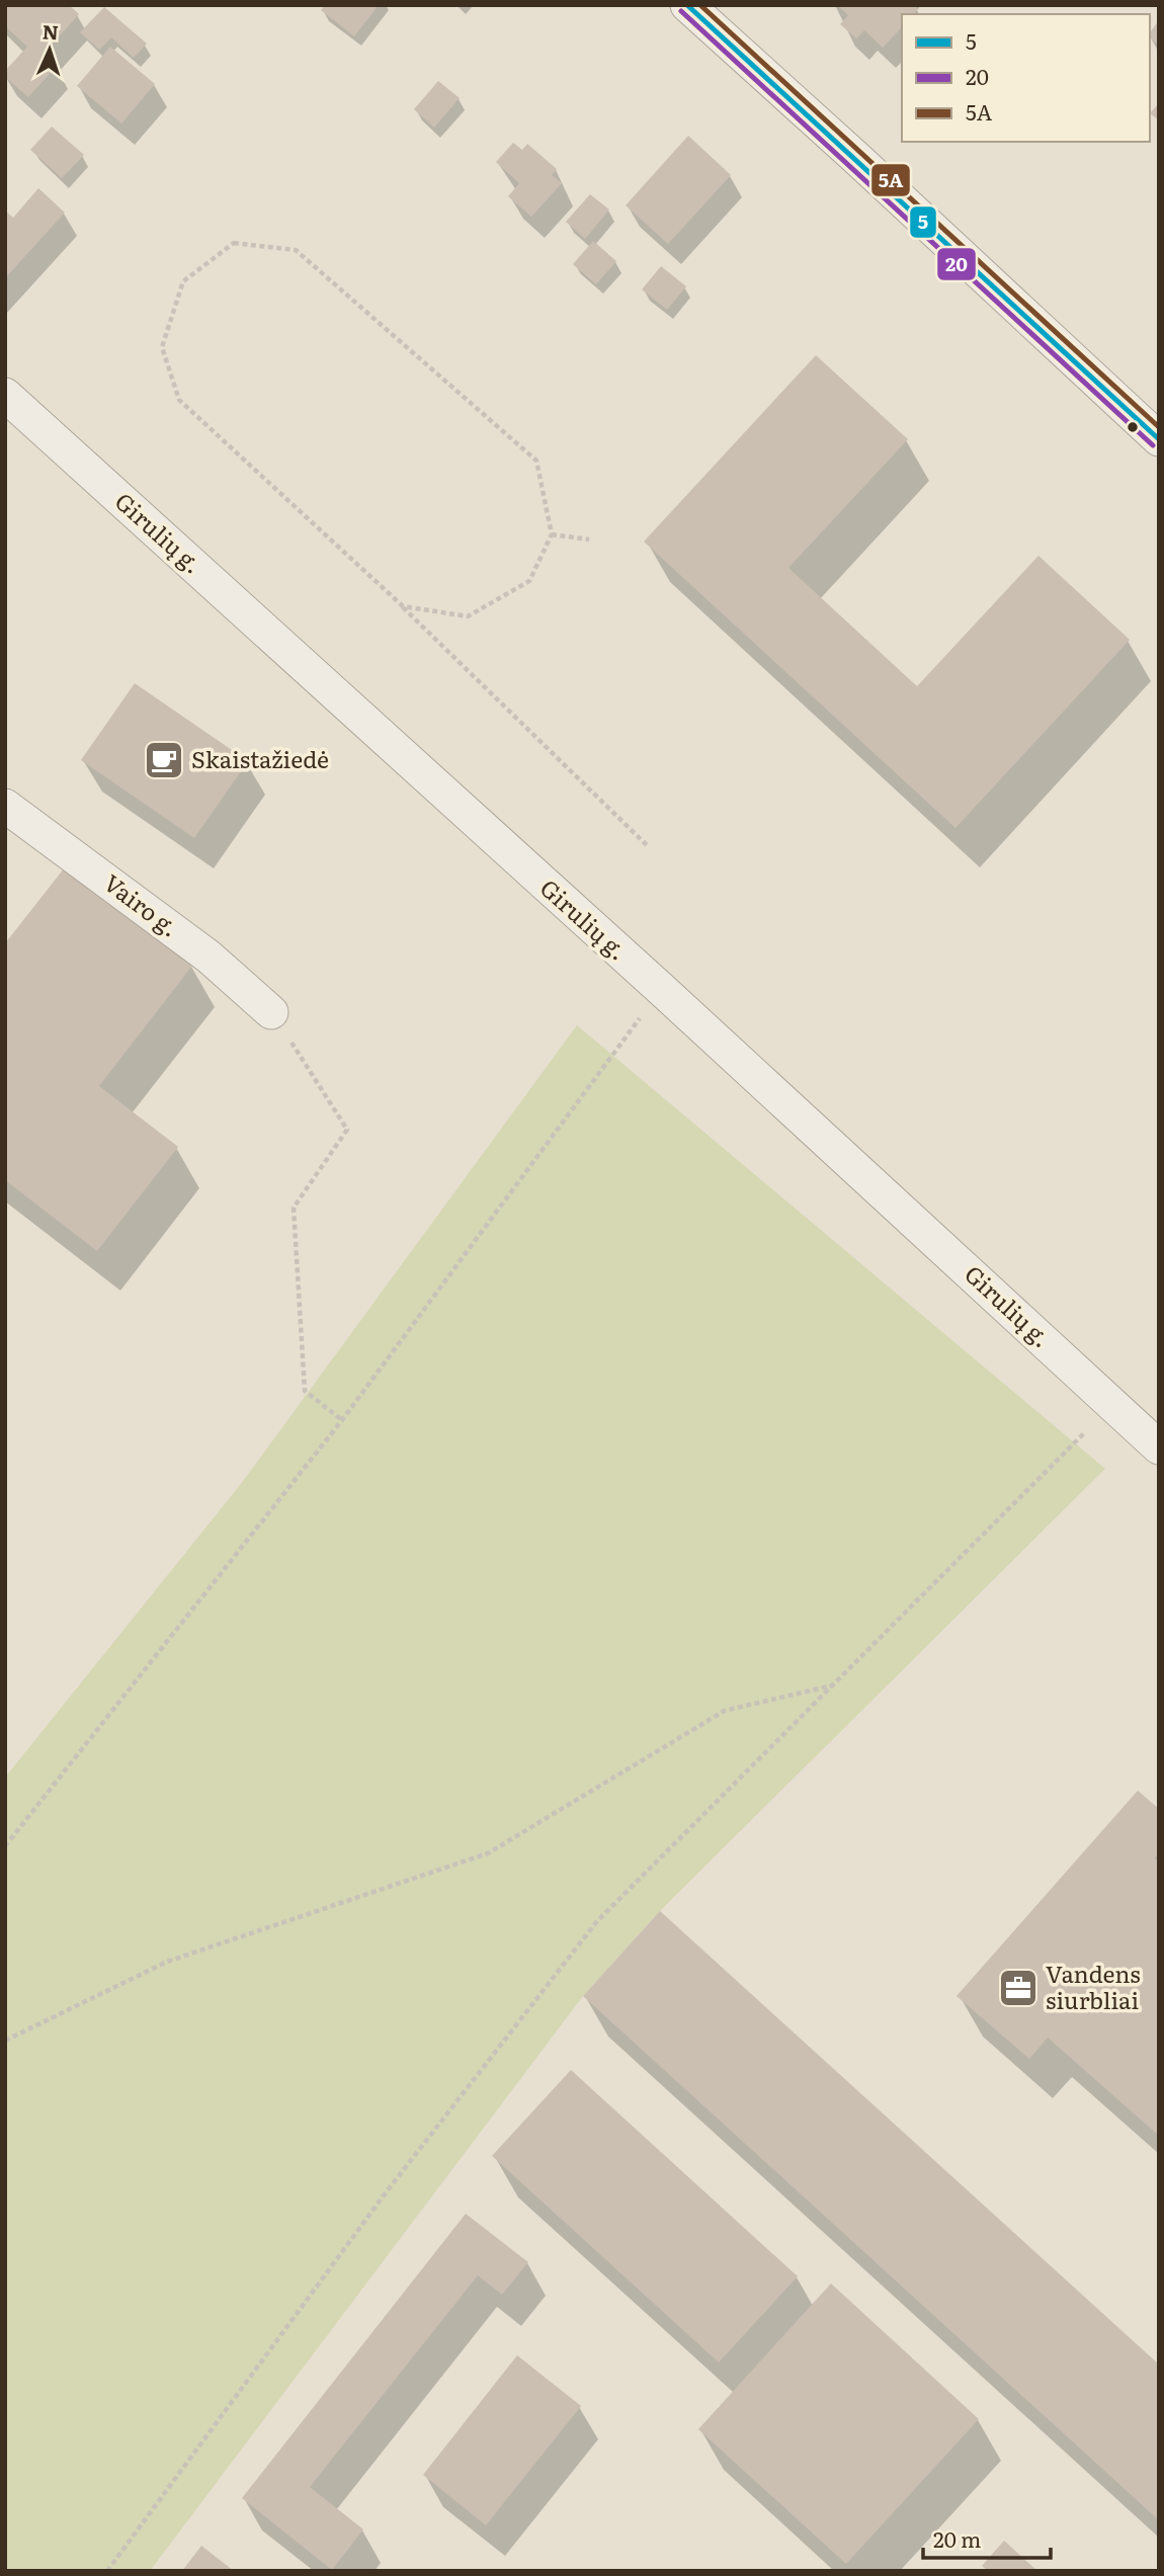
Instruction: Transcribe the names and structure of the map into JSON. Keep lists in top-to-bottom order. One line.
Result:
{"streets":{"street":["Girulių g.","Vairo g."]},"places":{"cafe":["Skaistažiedė"],"office":["Vandens siurbliai"]},"lines":["transit line 5","transit line 5A","transit line 20"],"legend":["5","20","5A"],"scale_bar":"20 m","north":"top"}
